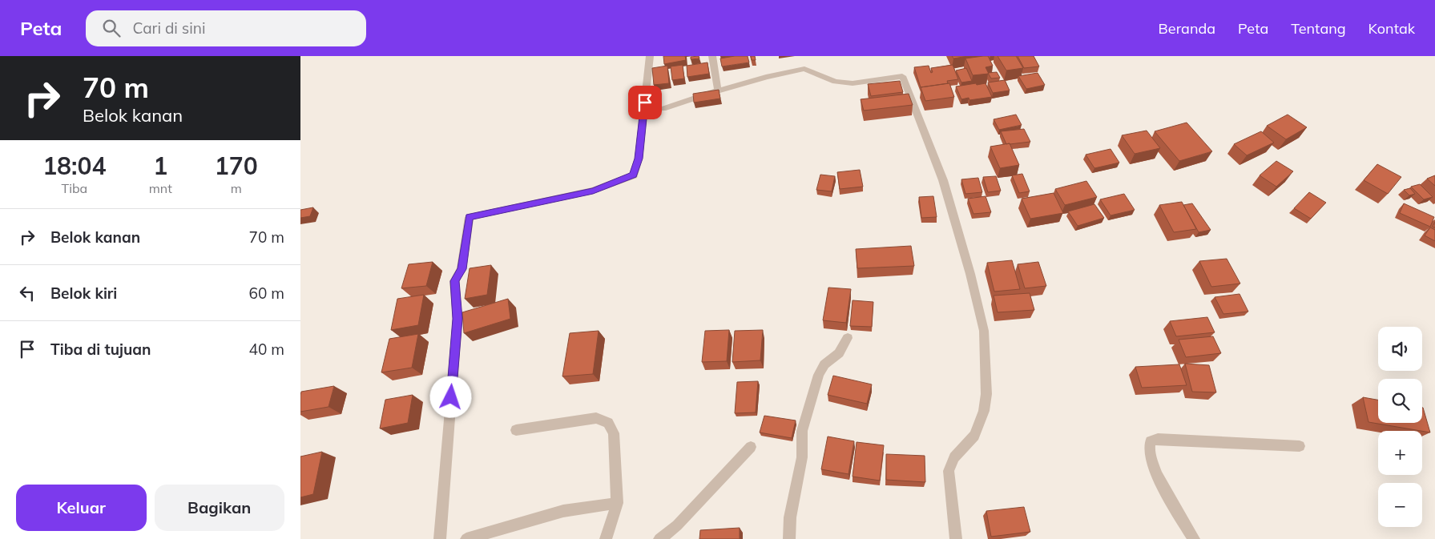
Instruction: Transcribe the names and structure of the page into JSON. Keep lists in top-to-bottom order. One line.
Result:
{"page":{"header":"Peta","search":"Cari di sini","nav":["Beranda","Peta","Tentang","Kontak"],"turn":["70 m","Belok kanan"],"eta":["18:04","Tiba","1","mnt","170","m"],"list":[{"name":"Belok kanan","value":"70 m"},{"name":"Belok kiri","value":"60 m"},{"name":"Tiba di tujuan","value":"40 m"}],"map_buttons":["+","−"],"buttons":["Keluar","Bagikan"]}}
